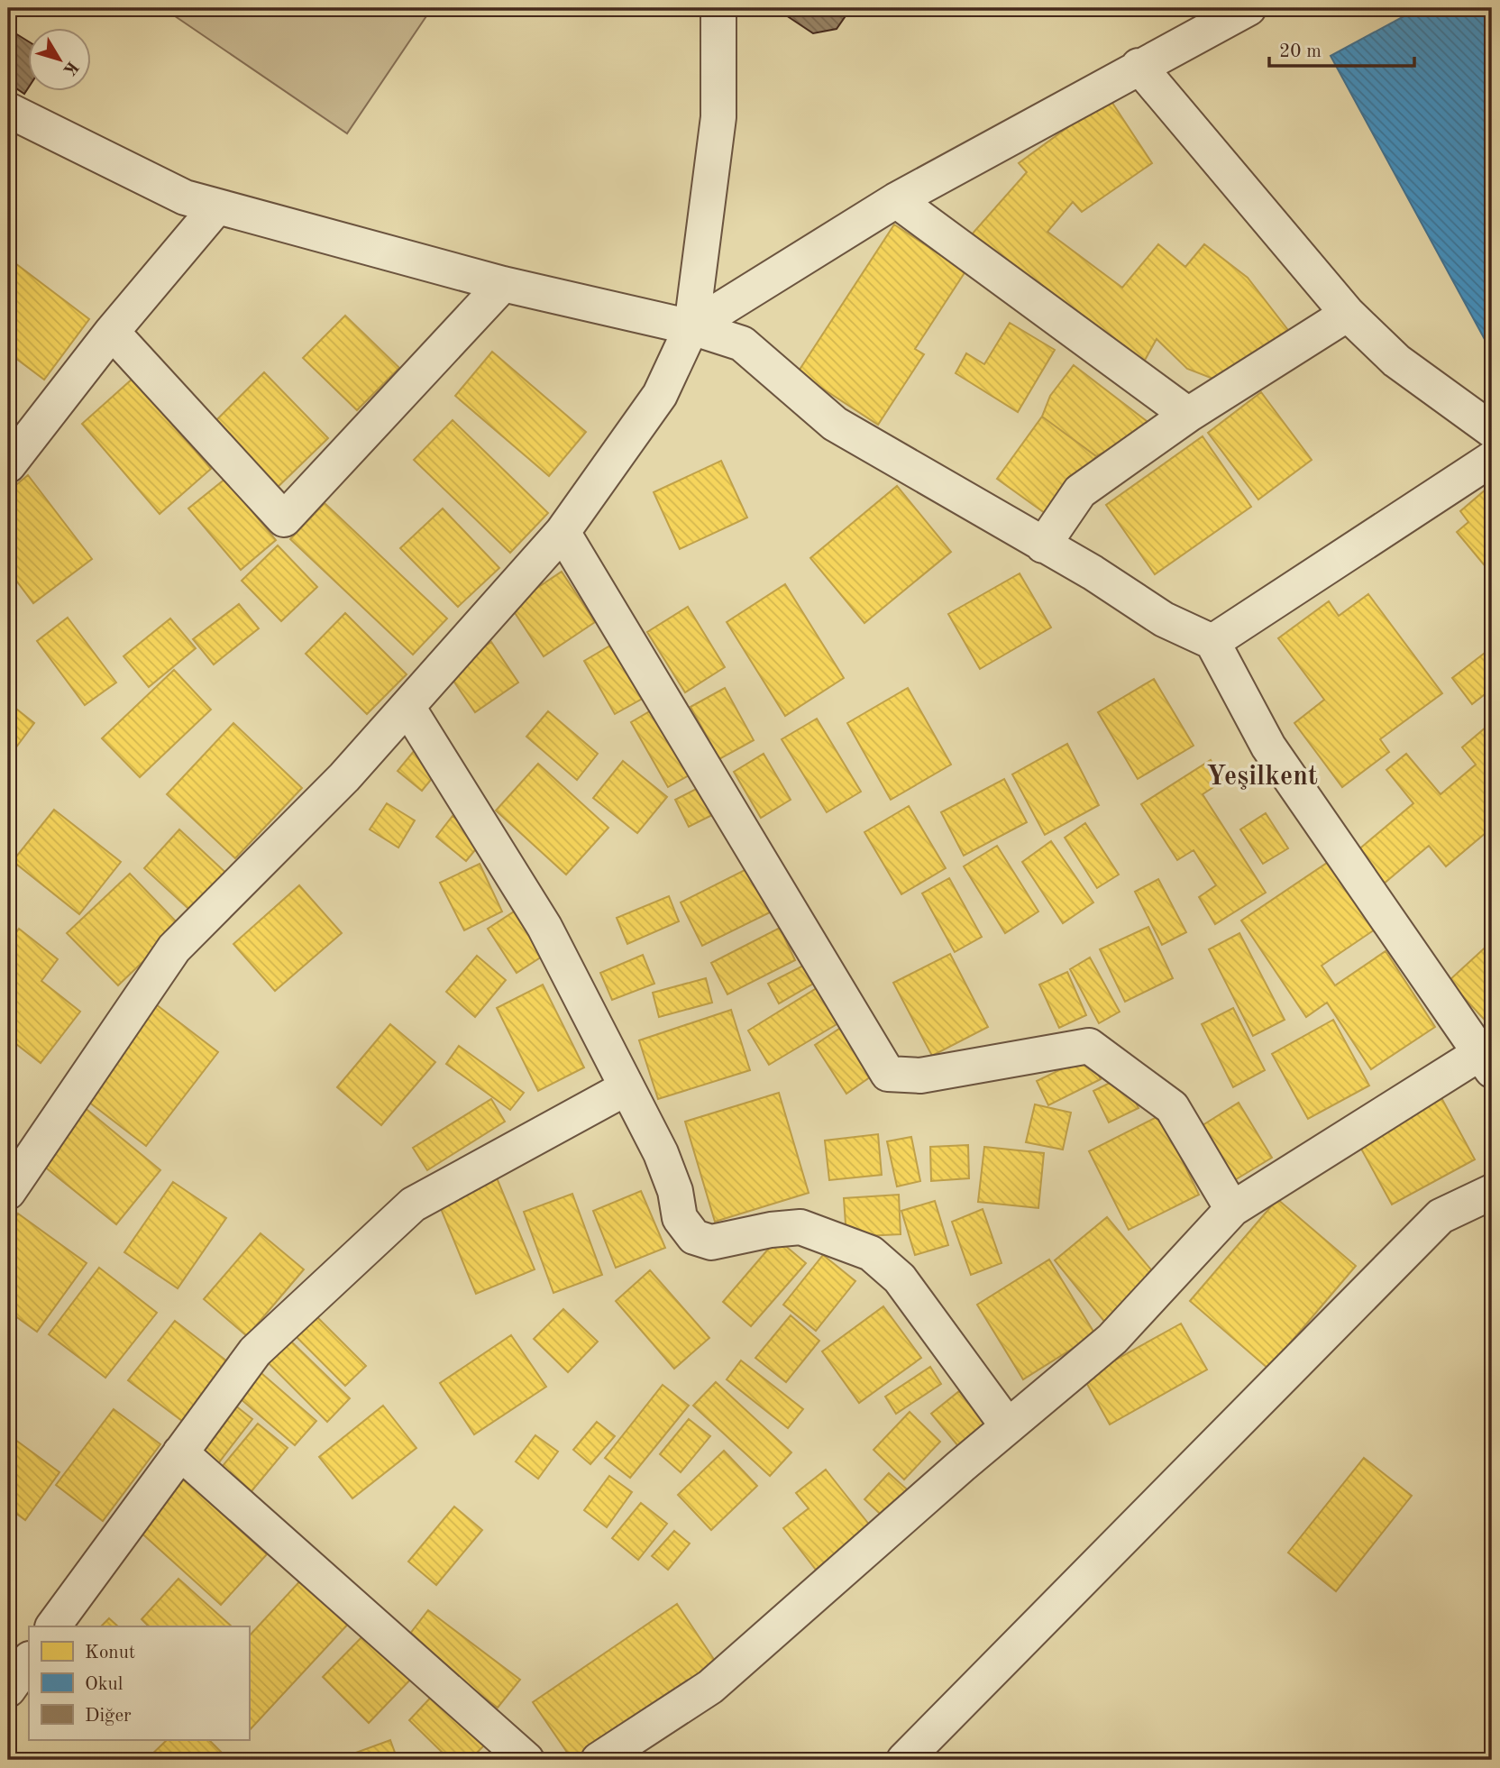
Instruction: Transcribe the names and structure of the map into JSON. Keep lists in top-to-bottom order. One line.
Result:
{"districts":["Yeşilkent"],"legend":["Konut","Okul","Diğer"],"scale_bar":"20 m","north":"bottom right"}
